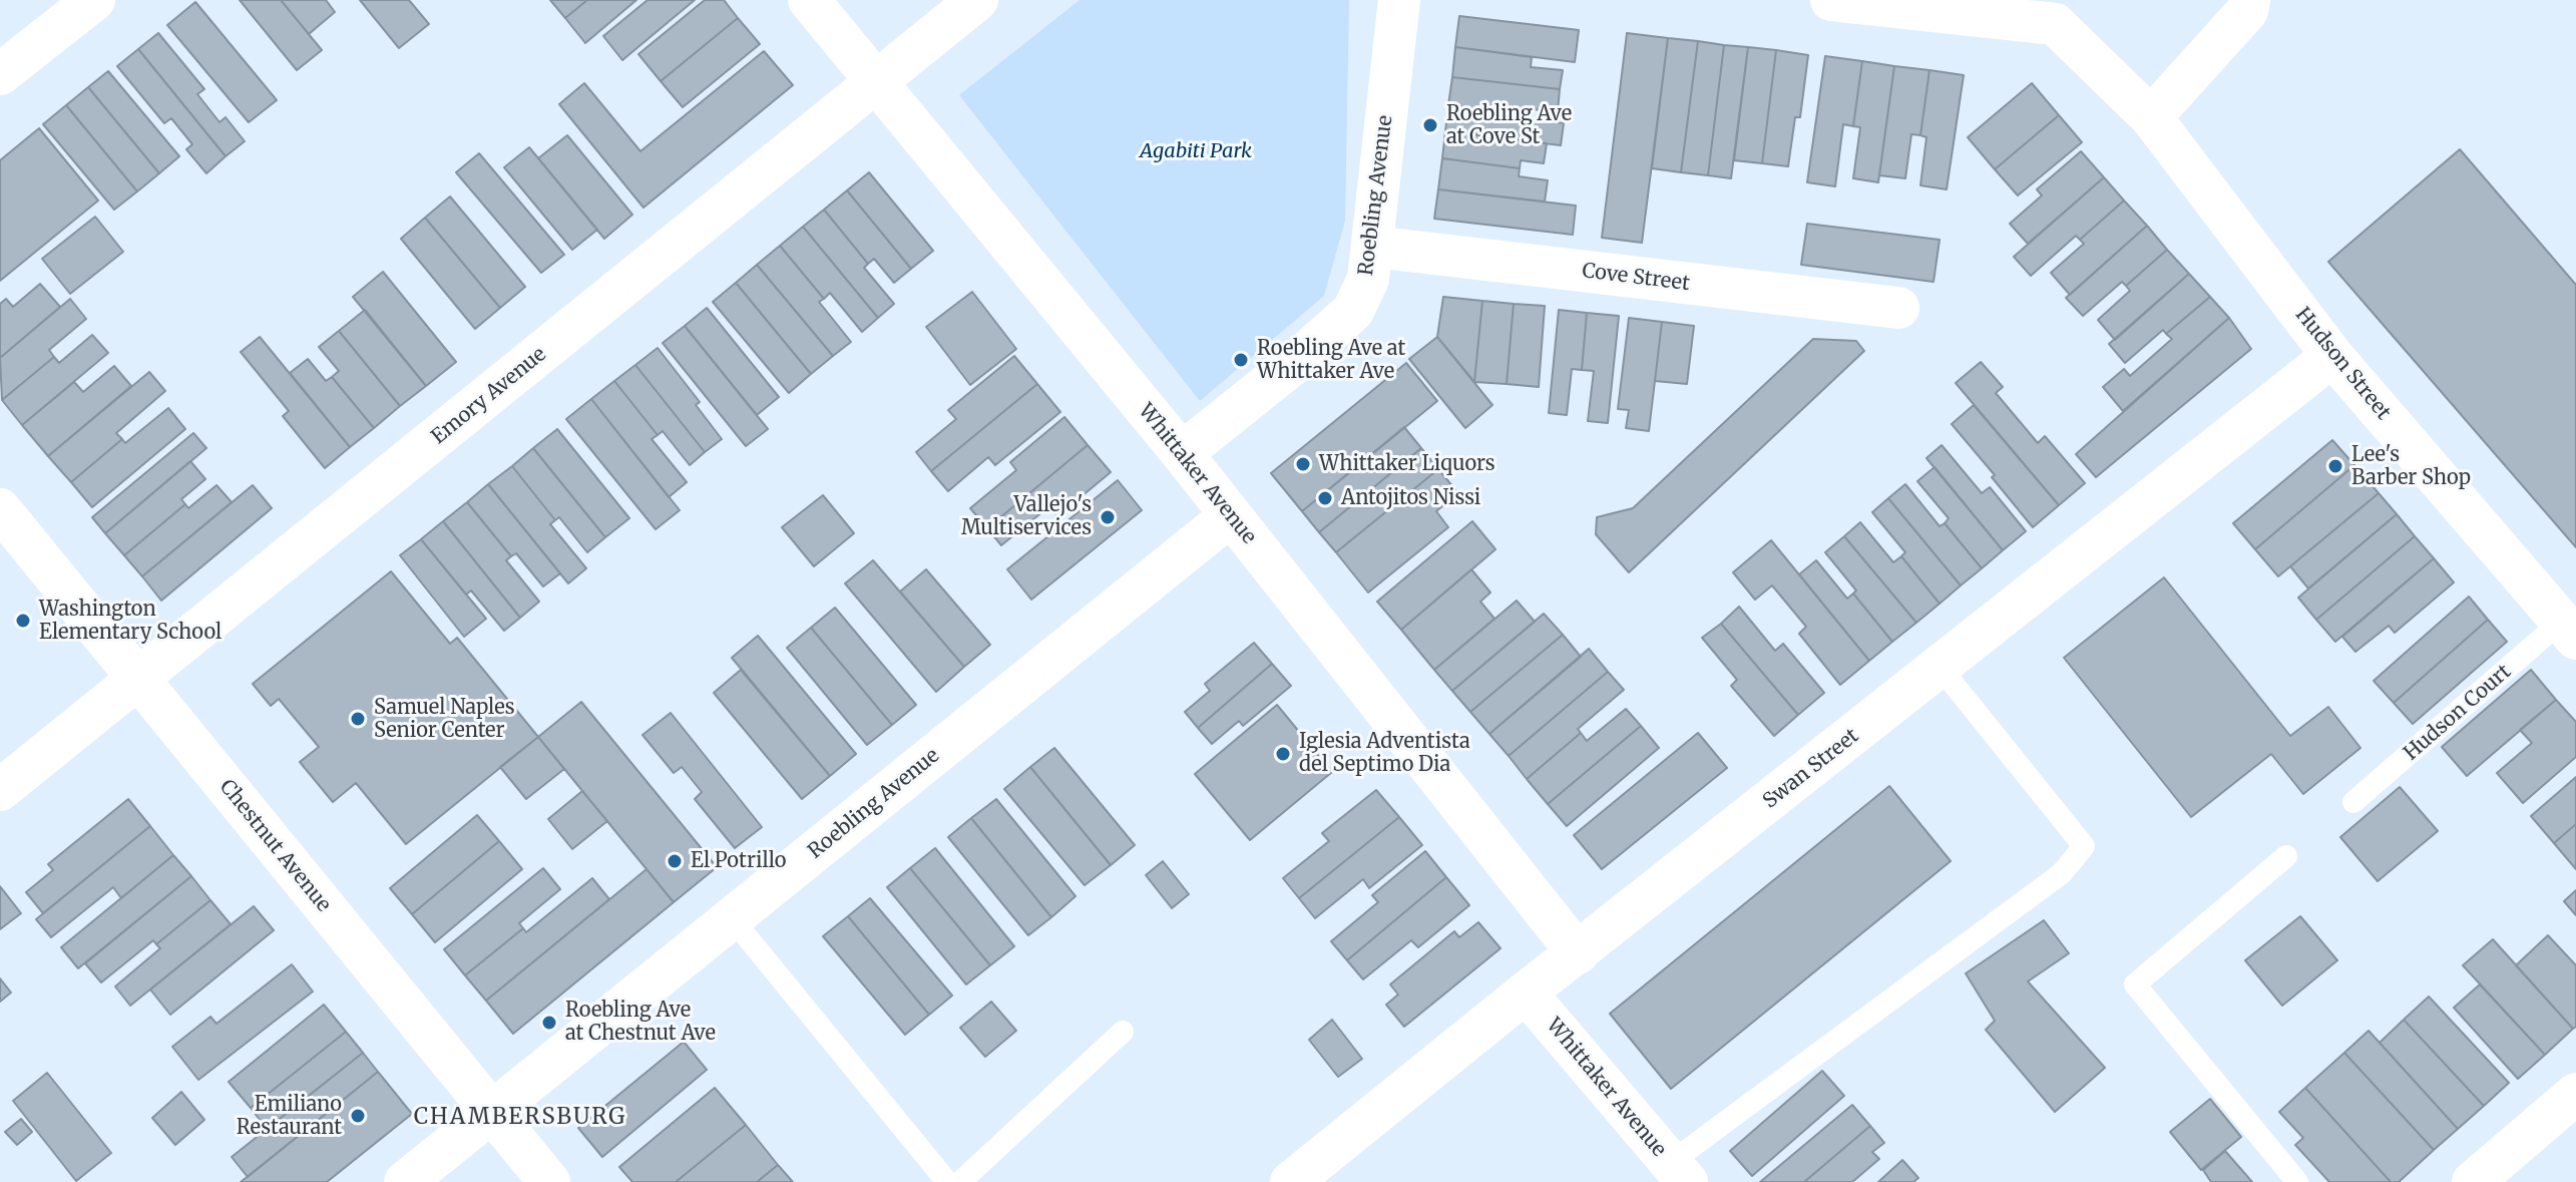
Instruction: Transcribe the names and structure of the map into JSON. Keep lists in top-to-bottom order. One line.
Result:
{"streets":{"street":["Roebling Avenue","Cove Street","Hudson Street","Emory Avenue","Whittaker Avenue","Swan Street","Chestnut Avenue"],"lane":["Hudson Court"]},"crossings":[["Roebling Avenue","Cove Street"],["Roebling Avenue","Whittaker Avenue"],["Roebling Avenue","Chestnut Avenue"],["Hudson Street","Hudson Court"],["Hudson Street","Swan Street"],["Emory Avenue","Whittaker Avenue"],["Emory Avenue","Chestnut Avenue"],["Whittaker Avenue","Swan Street"]],"districts":["CHAMBERSBURG"],"parks":["Agabiti Park"],"places":["Roebling Ave at Cove St","Roebling Ave at Whittaker Ave","Whittaker Liquors","Lee's Barber Shop","Antojitos Nissi","Vallejo's Multiservices","Washington Elementary School","Samuel Naples Senior Center","Iglesia Adventista del Septimo Dia","El Potrillo","Roebling Ave at Chestnut Ave","Emiliano Restaurant"]}
